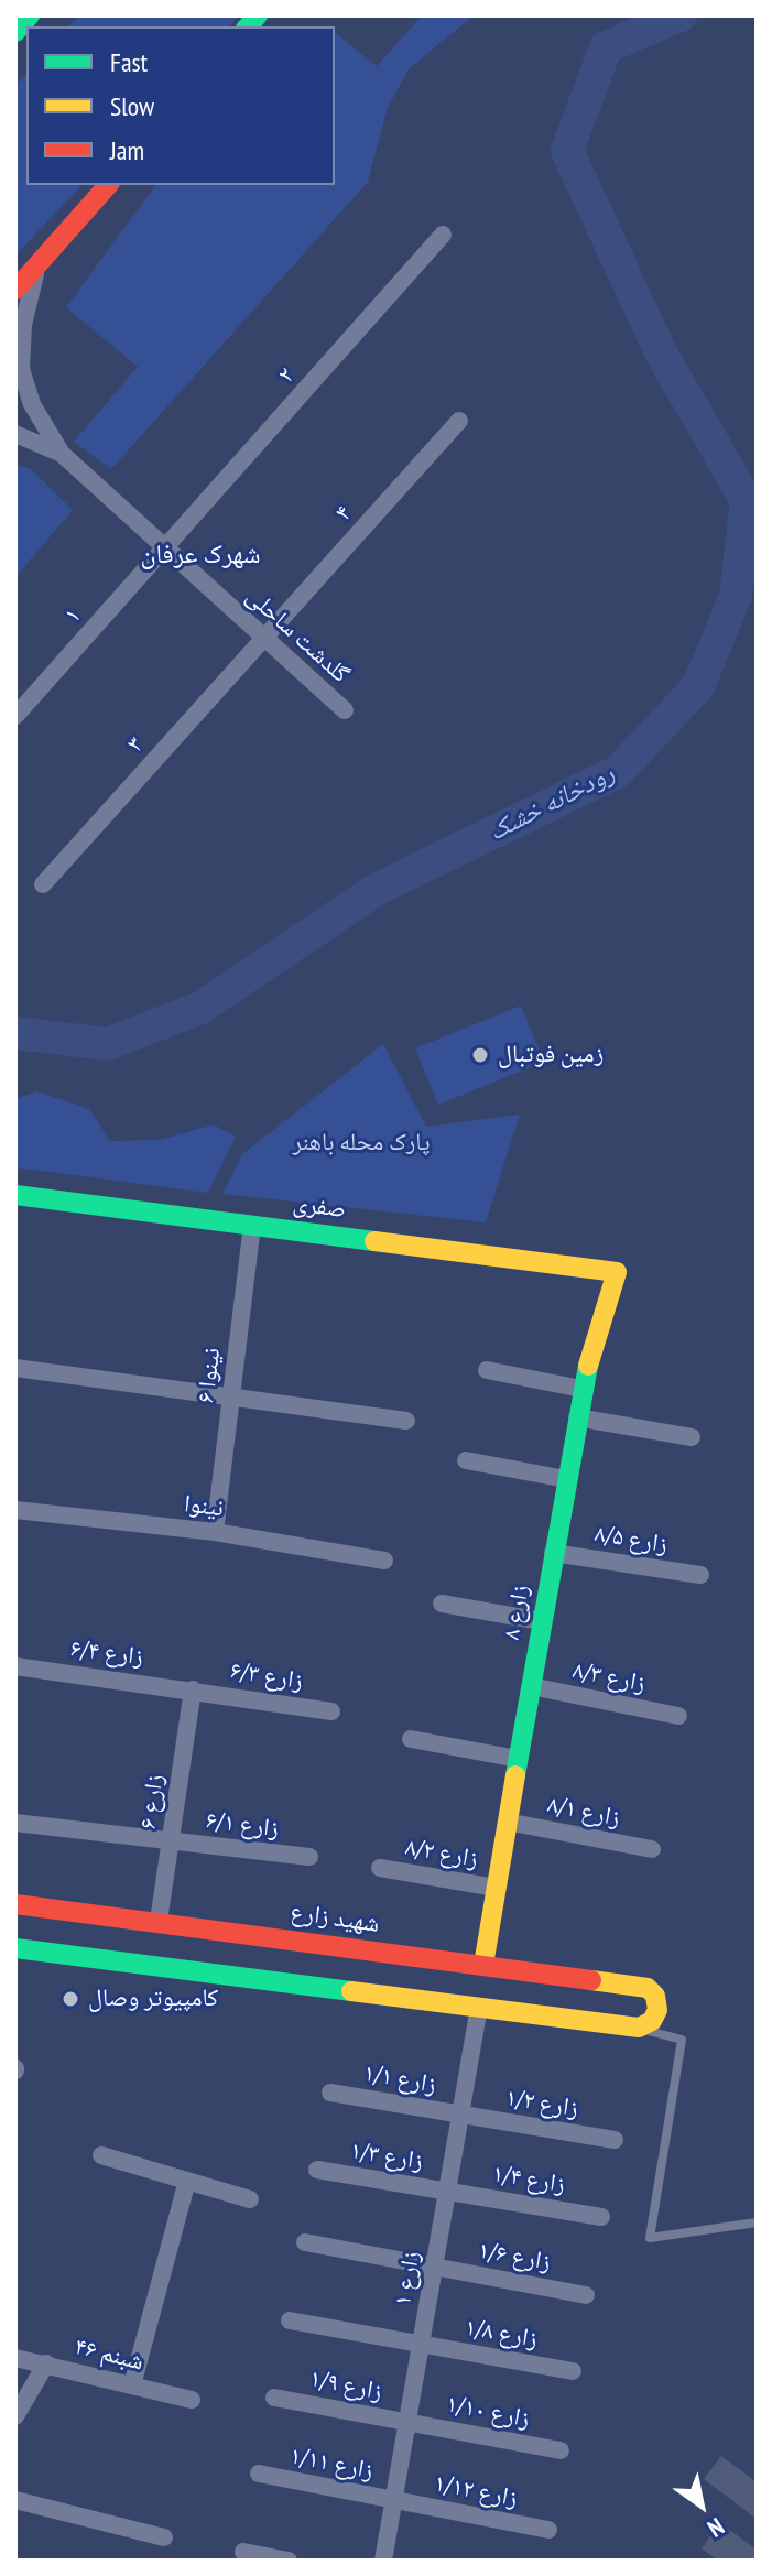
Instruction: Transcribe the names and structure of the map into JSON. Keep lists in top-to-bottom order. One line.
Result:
{"streets":{"main road":["صفری","۸ زارع","شهید زارع"],"street":["۲","۴","۱","گلدشت ساحلی","۳","۶ نینوا","نینوا","۸/۵ زارع","۶/۴ زارع","۶/۳ زارع","۸/۳ زارع","۶ زارع","۸/۱ زارع","۶/۱ زارع","۸/۲ زارع","۱/۱ زارع","۱/۲ زارع","۱/۳ زارع","۱/۴ زارع","۱/۶ زارع","۱ زارع","۱/۸ زارع","۴۶ شبنم","۱/۹ زارع","۱/۱۰ زارع","۱/۱۱ زارع","۱/۱۲ زارع"]},"crossings":[["۲","۱"],["۲","گلدشت ساحلی"],["۴","گلدشت ساحلی"],["۴","۳"],["۱","گلدشت ساحلی"],["گلدشت ساحلی","۳"],["صفری","۶ نینوا"],["صفری","۸ زارع"],["۶ نینوا","نینوا"],["۸/۵ زارع","۸ زارع"],["۸ زارع","۸/۳ زارع"],["۸ زارع","۸/۱ زارع"],["۸ زارع","۸/۲ زارع"],["۸ زارع","شهید زارع"],["۶/۴ زارع","۶/۳ زارع"],["۶/۴ زارع","۶ زارع"],["۶/۳ زارع","۶ زارع"],["۶ زارع","۶/۱ زارع"],["۶ زارع","شهید زارع"],["۱/۱ زارع","۱/۲ زارع"],["۱/۱ زارع","۱ زارع"],["۱/۲ زارع","۱ زارع"],["۱/۳ زارع","۱/۴ زارع"],["۱/۳ زارع","۱ زارع"],["۱/۴ زارع","۱ زارع"],["۱/۶ زارع","۱ زارع"],["۱ زارع","۱/۸ زارع"],["۱ زارع","۱/۹ زارع"],["۱ زارع","۱/۱۰ زارع"],["۱ زارع","۱/۱۱ زارع"],["۱ زارع","۱/۱۲ زارع"],["۱/۹ زارع","۱/۱۰ زارع"],["۱/۱۱ زارع","۱/۱۲ زارع"]],"districts":["شهرک عرفان"],"water":["رودخانه خشک"],"parks":["پارک محله باهنر"],"places":["زمین فوتبال","کامپیوتر وصال"],"legend":["Fast","Slow","Jam"],"north":"bottom right"}
